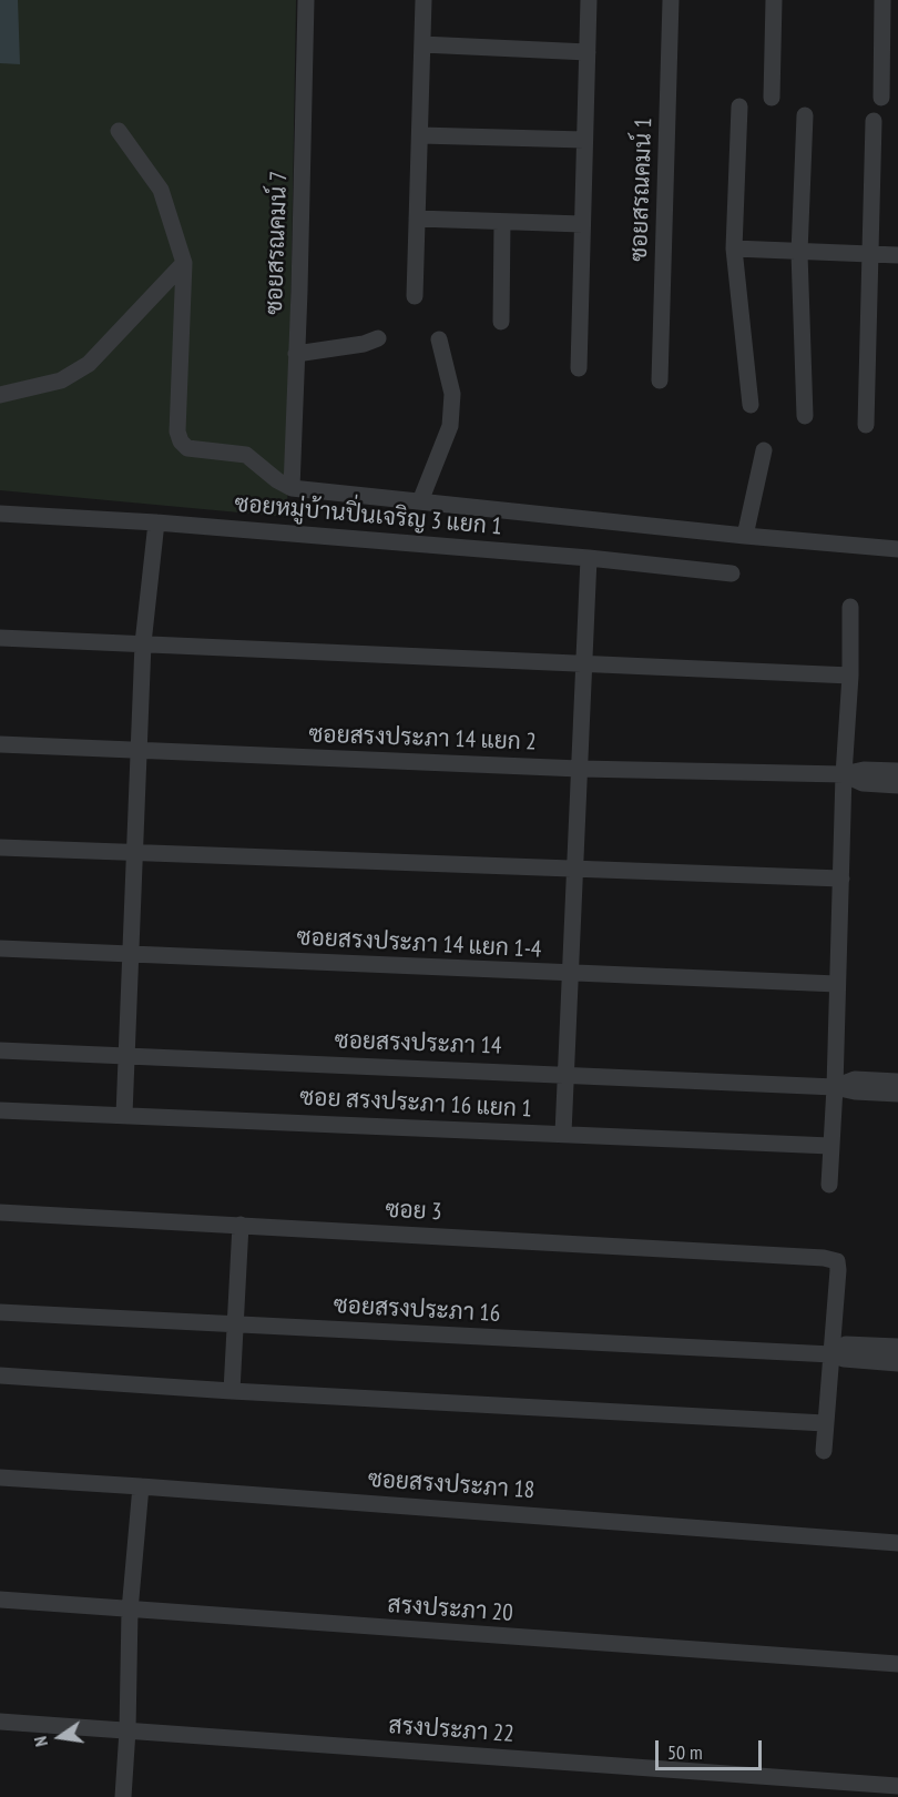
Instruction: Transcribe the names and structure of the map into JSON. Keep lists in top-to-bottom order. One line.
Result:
{"streets":{"street":["ซอยสรณคมน์ 1","ซอยสรณคมน์ 7","ซอยหมู่บ้านปิ่นเจริญ 3 แยก 1","ซอยสรงประภา 14 แยก 2","ซอยสรงประภา 14 แยก 1-4","ซอยสรงประภา 14","ซอย สรงประภา 16 แยก 1","ซอย 3","ซอยสรงประภา 16","ซอยสรงประภา 18","สรงประภา 20","สรงประภา 22"]},"crossings":[["ซอย 3","ซอยสรงประภา 16"]],"scale_bar":"50 m","north":"left"}
